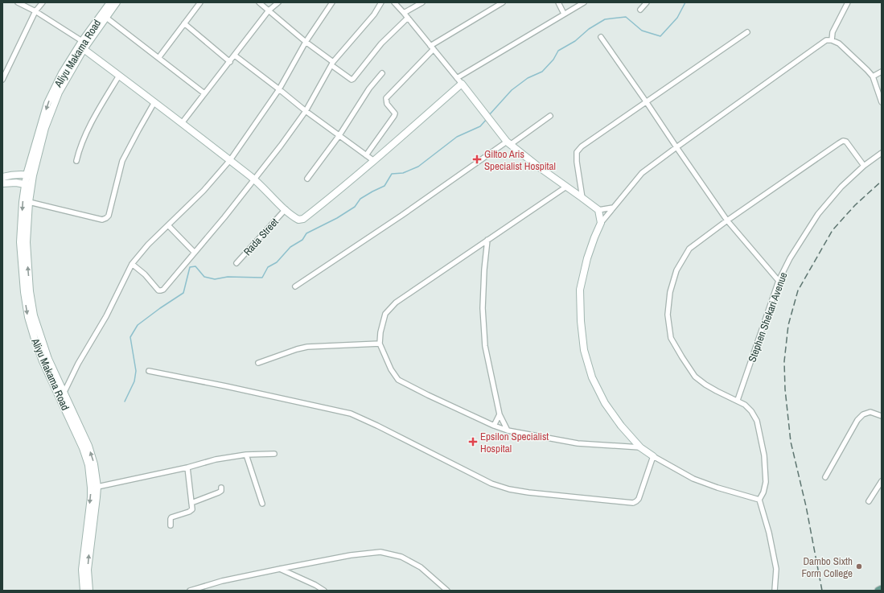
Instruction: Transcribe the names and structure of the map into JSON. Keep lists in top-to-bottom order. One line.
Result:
{"streets":{"street":["Aliyu Makama Road","Rada Street","Stephen Shekari Avenue"]},"places":{"health":["Giltoo Aris Specialist Hospital","Epsilon Specialist Hospital"],"other":["Dambo Sixth Form College"]}}
